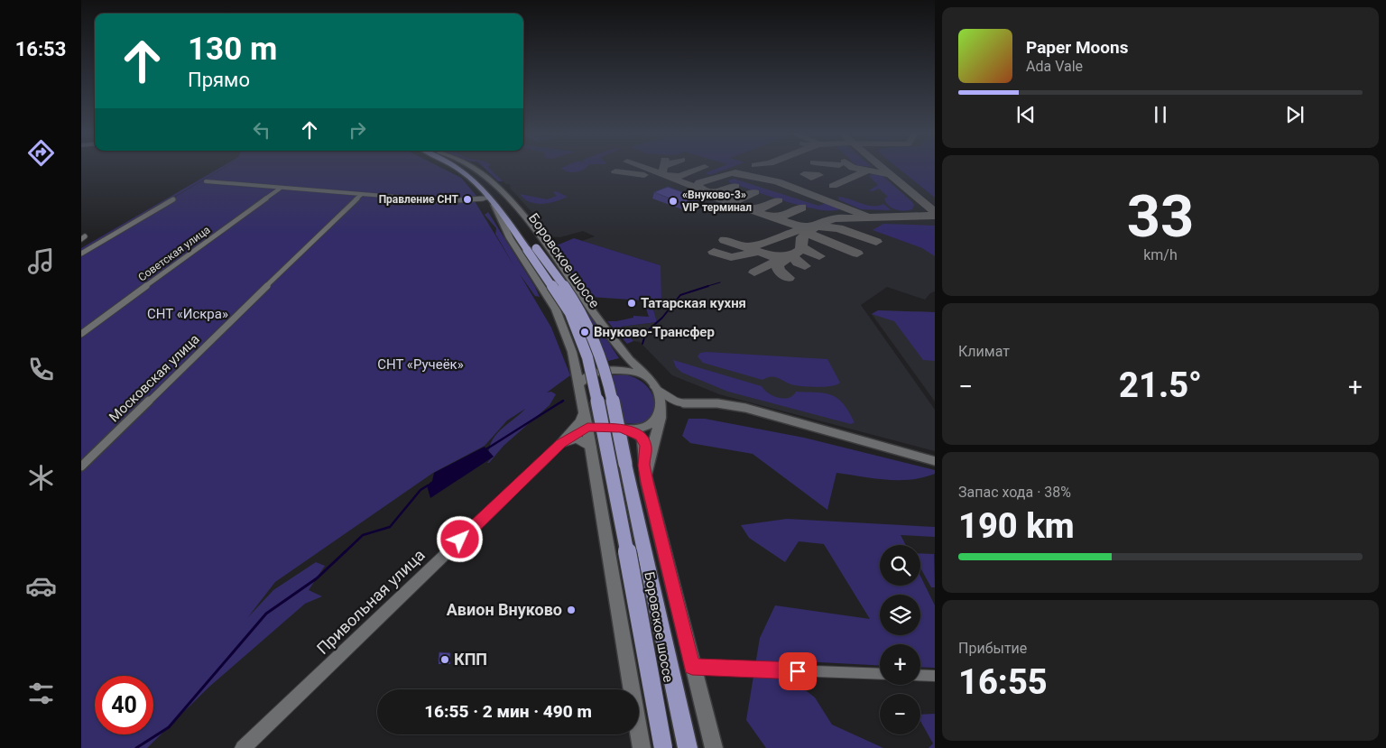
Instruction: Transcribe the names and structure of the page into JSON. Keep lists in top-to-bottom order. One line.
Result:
{"streets":{"main road":["Боровское шоссе"],"street":["Советская улица","Московская улица","Привольная улица"]},"parks":["СНТ «Искра»","СНТ «Ручеёк»"],"places":["Правление СНТ","«Внуково-3» VIP терминал","Татарская кухня","Внуково-Трансфер","Авион Внуково","КПП"],"page":{"tabs":"16:53","turn":["130 m","Прямо"],"song":["Paper Moons","Ada Vale"],"tile":[["33","km/h"],"Климат",["Запас хода · 38%","190 km"],["Прибытие","16:55"]],"heat":["−","21.5°","+"],"map_buttons":["+","−"],"limit":"40","trip":"16:55 · 2 мин · 490 m"}}
